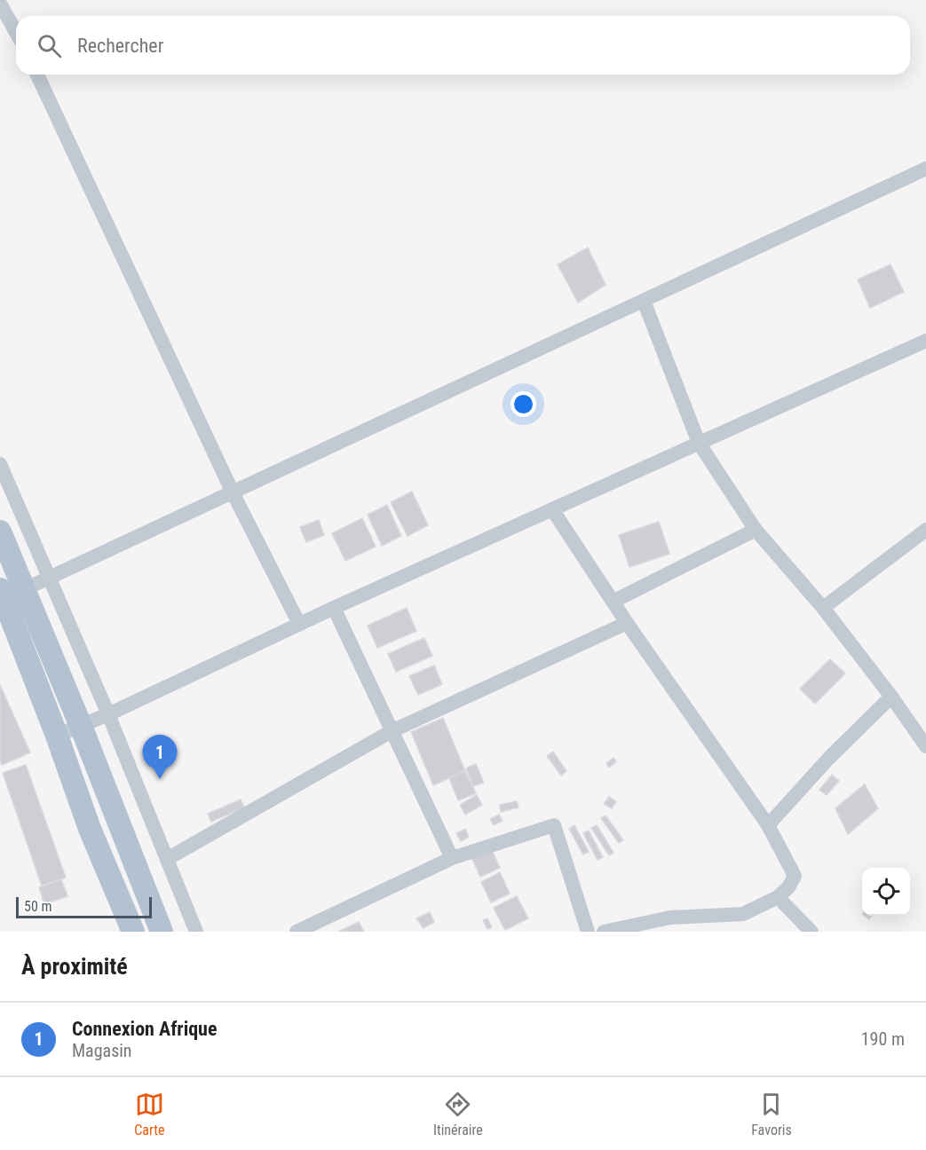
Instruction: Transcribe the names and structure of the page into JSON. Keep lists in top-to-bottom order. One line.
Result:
{"scale_bar":"50 m","page":{"search":"Rechercher","pins":"1","scale":"50 m","heading":"À proximité","list":[{"mark":"1","name":"Connexion Afrique","note":"Magasin","value":"190 m"}],"nav":["Carte","Itinéraire","Favoris"]}}
